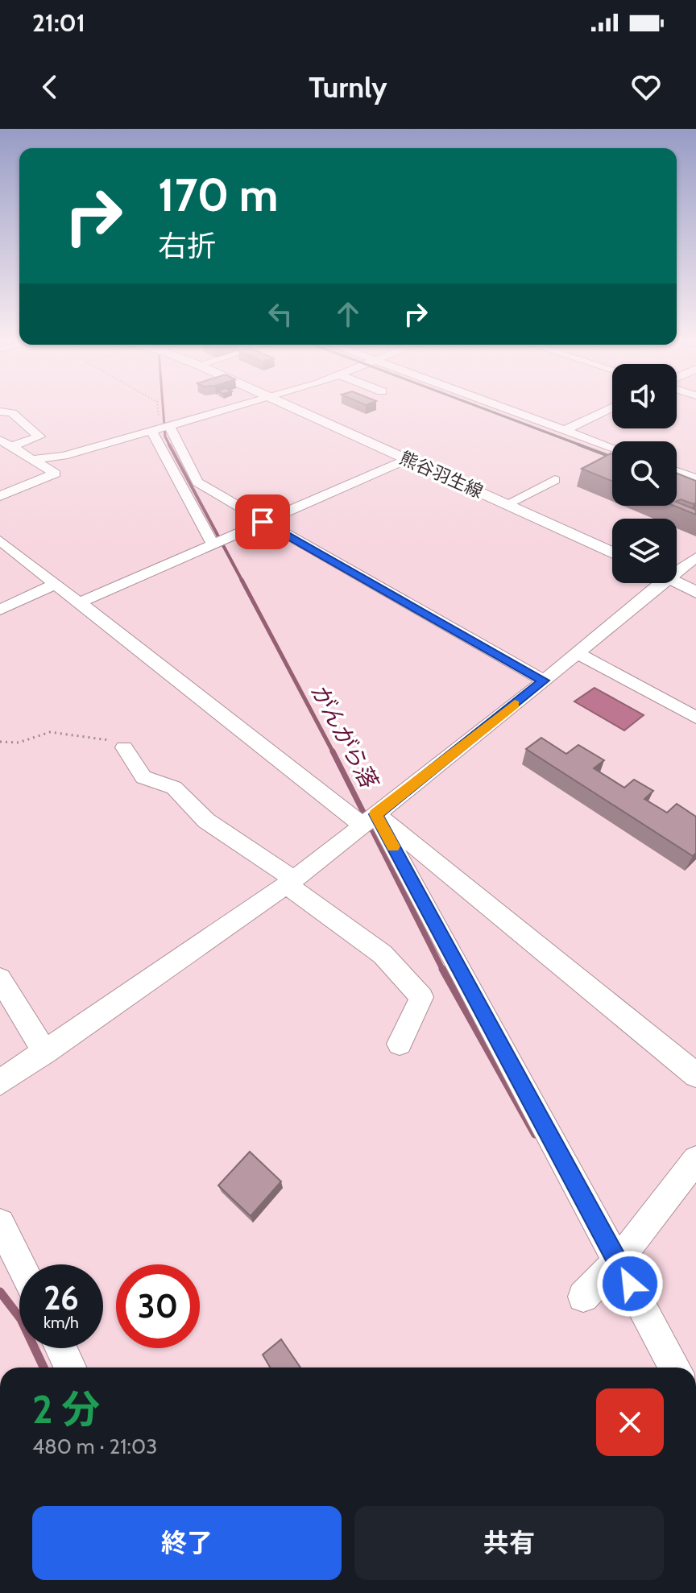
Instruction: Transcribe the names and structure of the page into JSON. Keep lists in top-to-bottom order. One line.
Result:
{"streets":{"main road":["熊谷羽生線"]},"water":["がんがら落"],"page":{"status":"21:01","header":"Turnly","turn":["170 m","右折"],"speed":"26 km/h","limit":"30","heading":["2 分","480 m · 21:03"],"buttons":["終了","共有"]}}
